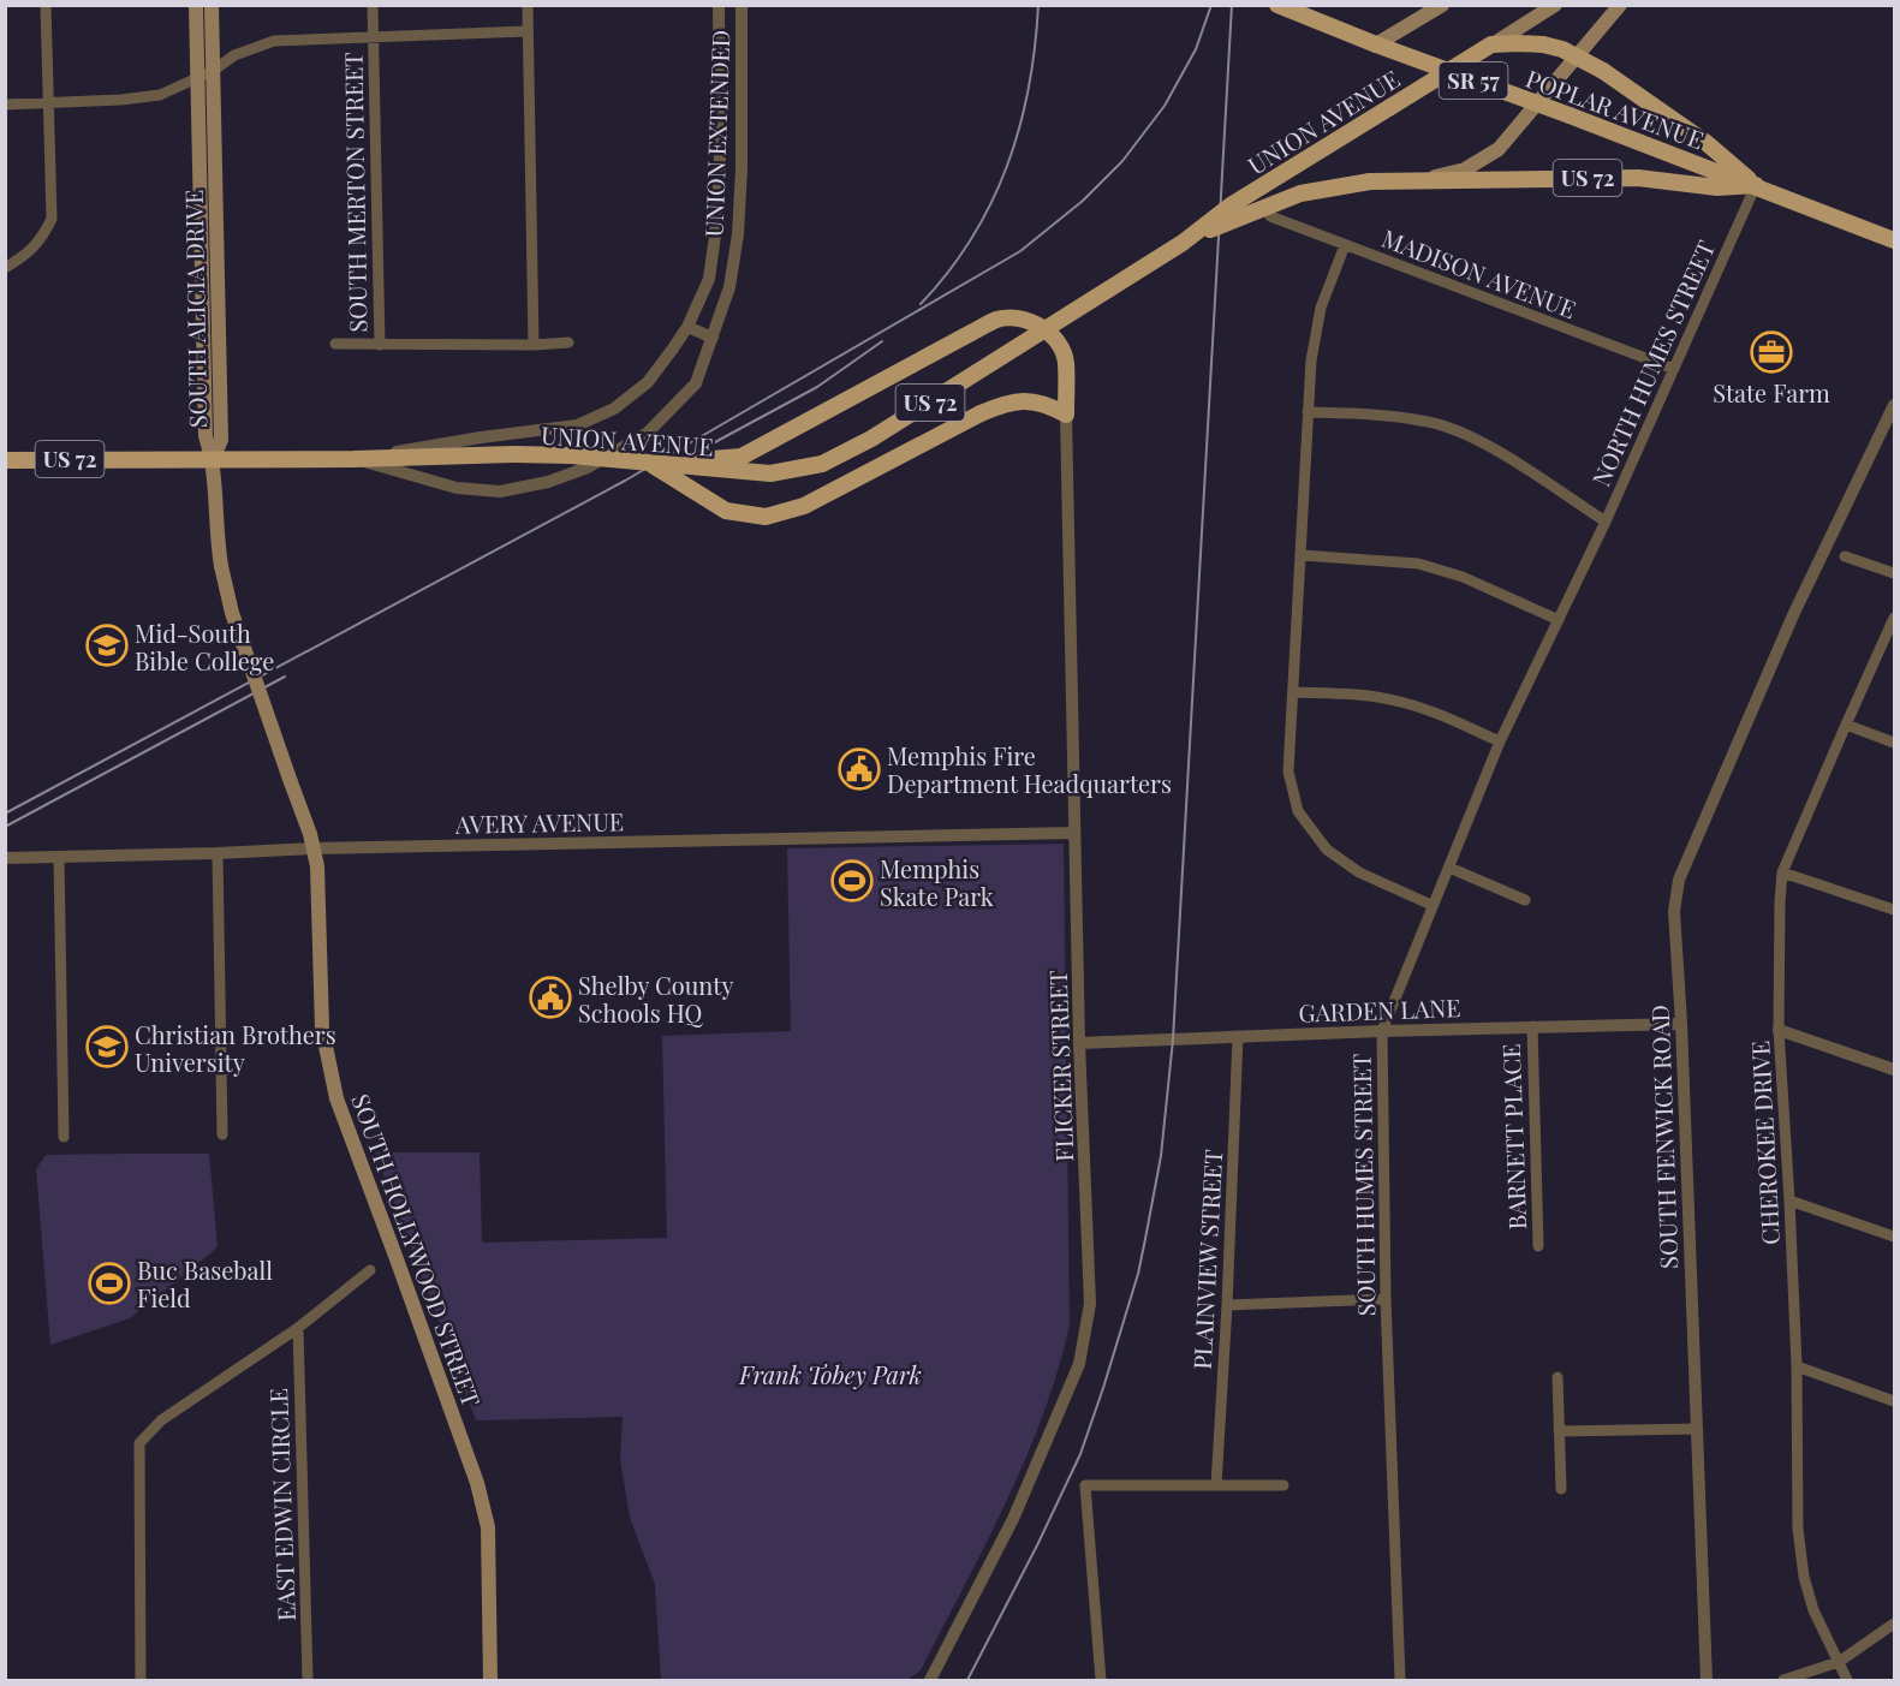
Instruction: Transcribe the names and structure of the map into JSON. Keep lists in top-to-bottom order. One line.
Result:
{"streets":{"main road":["SR 57","POPLAR AVENUE","UNION AVENUE","US 72","SOUTH ALICIA DRIVE","SOUTH HOLLYWOOD STREET"],"street":["UNION EXTENDED","SOUTH MERTON STREET","MADISON AVENUE","NORTH HUMES STREET","AVERY AVENUE","GARDEN LANE","FLICKER STREET","BARNETT PLACE","SOUTH FENWICK ROAD","CHEROKEE DRIVE","SOUTH HUMES STREET","PLAINVIEW STREET","EAST EDWIN CIRCLE"]},"crossings":[["POPLAR AVENUE","US 72"],["POPLAR AVENUE","NORTH HUMES STREET"],["UNION AVENUE","UNION EXTENDED"],["UNION AVENUE","US 72"],["UNION AVENUE","SOUTH ALICIA DRIVE"],["UNION AVENUE","SOUTH HOLLYWOOD STREET"],["US 72","NORTH HUMES STREET"],["MADISON AVENUE","NORTH HUMES STREET"],["SOUTH ALICIA DRIVE","SOUTH HOLLYWOOD STREET"],["NORTH HUMES STREET","SOUTH HUMES STREET"],["AVERY AVENUE","FLICKER STREET"],["AVERY AVENUE","SOUTH HOLLYWOOD STREET"],["GARDEN LANE","FLICKER STREET"],["GARDEN LANE","BARNETT PLACE"],["GARDEN LANE","SOUTH FENWICK ROAD"],["GARDEN LANE","SOUTH HUMES STREET"],["GARDEN LANE","PLAINVIEW STREET"]],"parks":["Frank Tobey Park"],"places":{"office":["State Farm"],"school or university":["Mid-South Bible College","Christian Brothers University"],"public building":["Memphis Fire Department Headquarters","Shelby County Schools HQ"],"sports":["Memphis Skate Park","Buc Baseball Field"]}}
